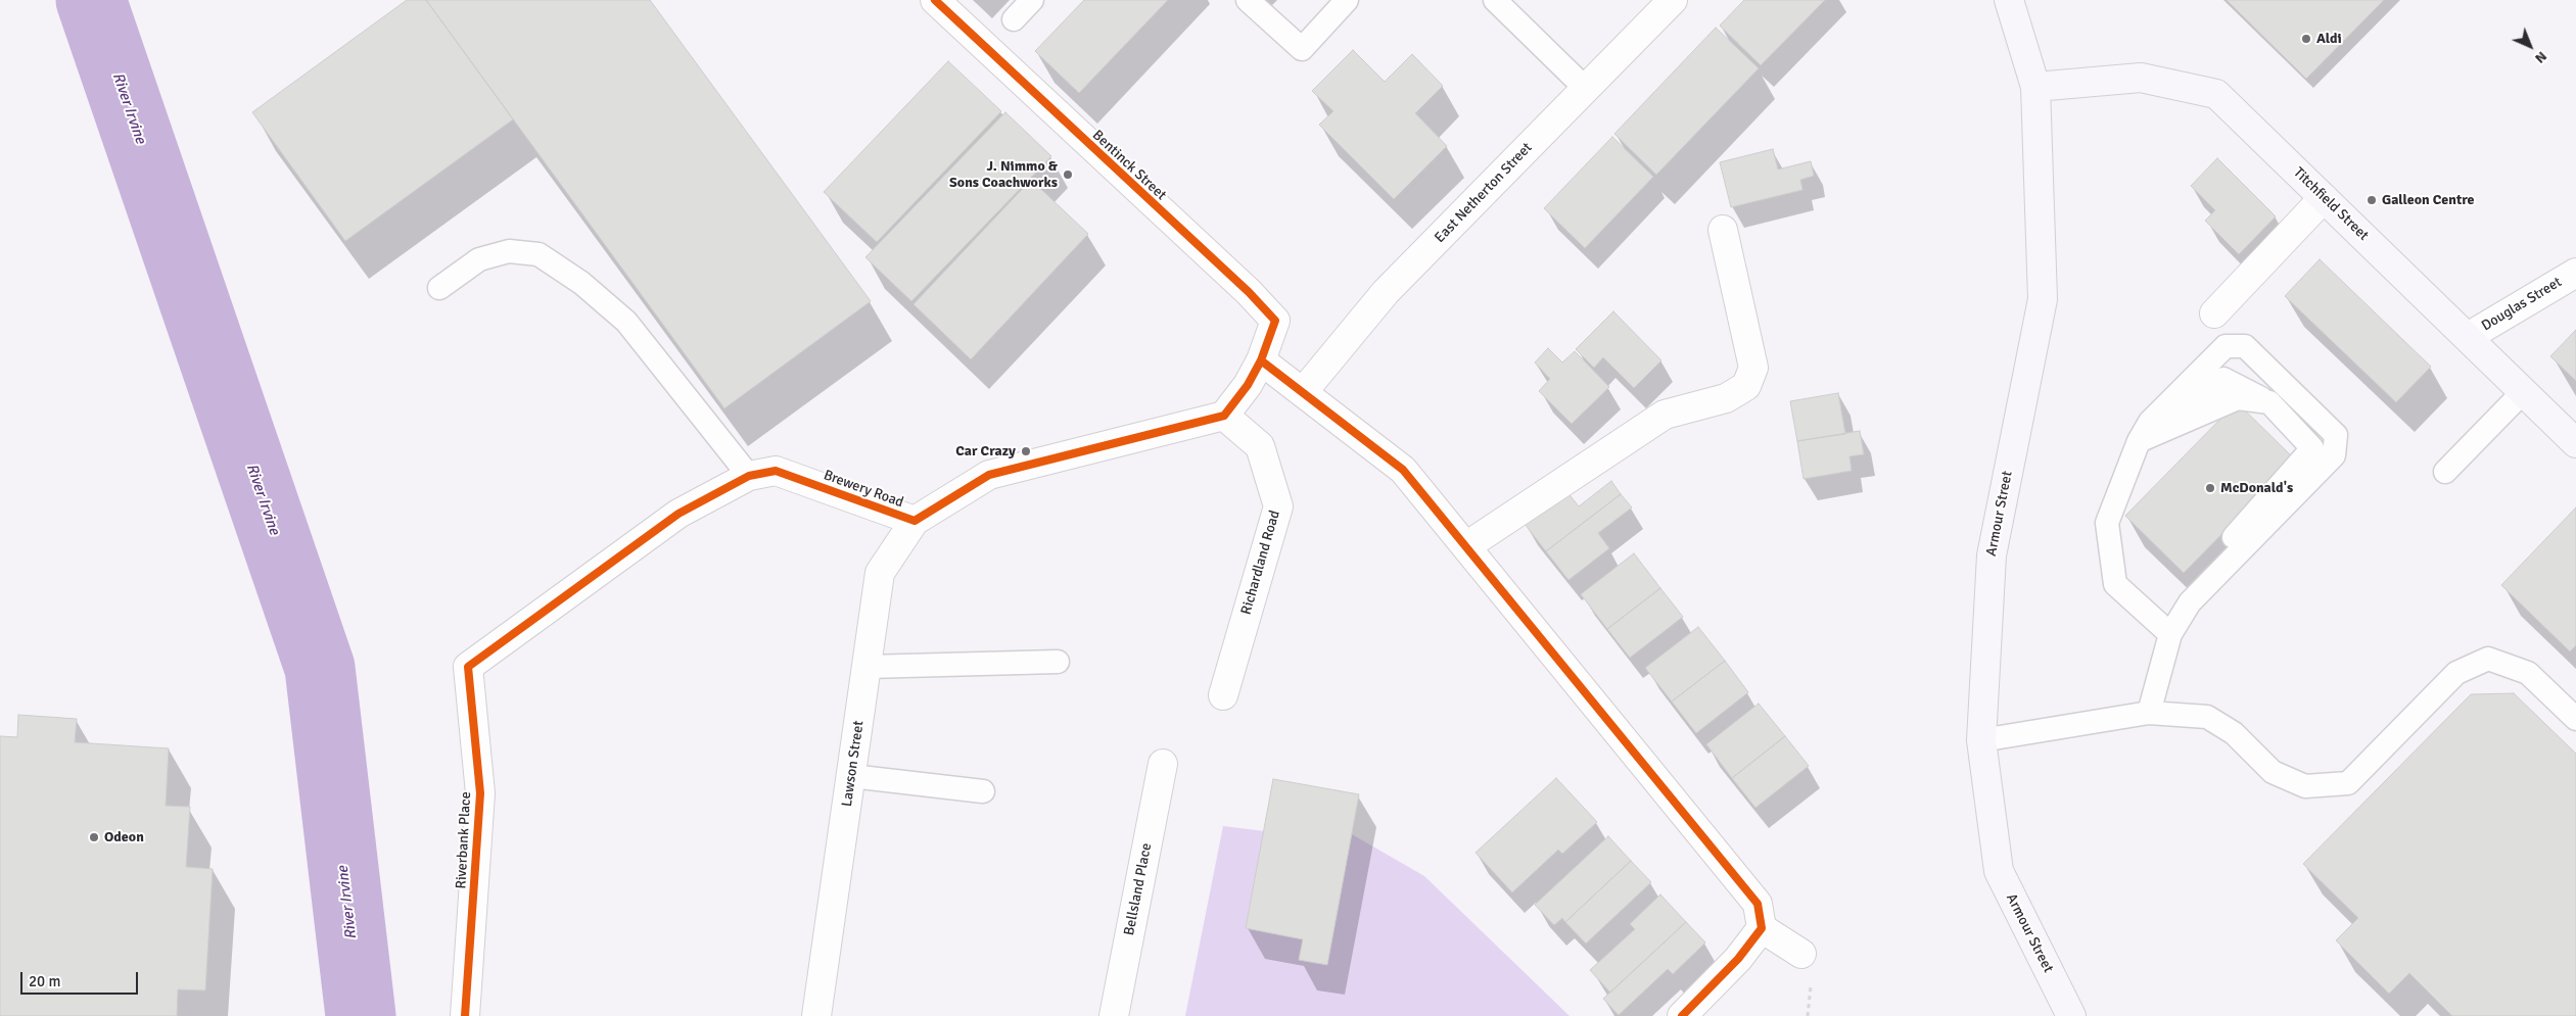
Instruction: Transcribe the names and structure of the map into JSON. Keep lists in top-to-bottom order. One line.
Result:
{"streets":{"main road":["Titchfield Street","Armour Street"],"street":["Bentinck Street","East Netherton Street","Douglas Street","Brewery Road","Richardland Road","Lawson Street","Riverbank Place","Bellsland Place"]},"crossings":[["Titchfield Street","Douglas Street"],["Titchfield Street","Armour Street"],["Brewery Road","Richardland Road"],["Brewery Road","Lawson Street"],["Brewery Road","Riverbank Place"]],"water":["River Irvine"],"places":["Aldi","J. Nimmo & Sons Coachworks","Galleon Centre","Car Crazy","McDonald's","Odeon"],"scale_bar":"20 m","north":"bottom right"}
